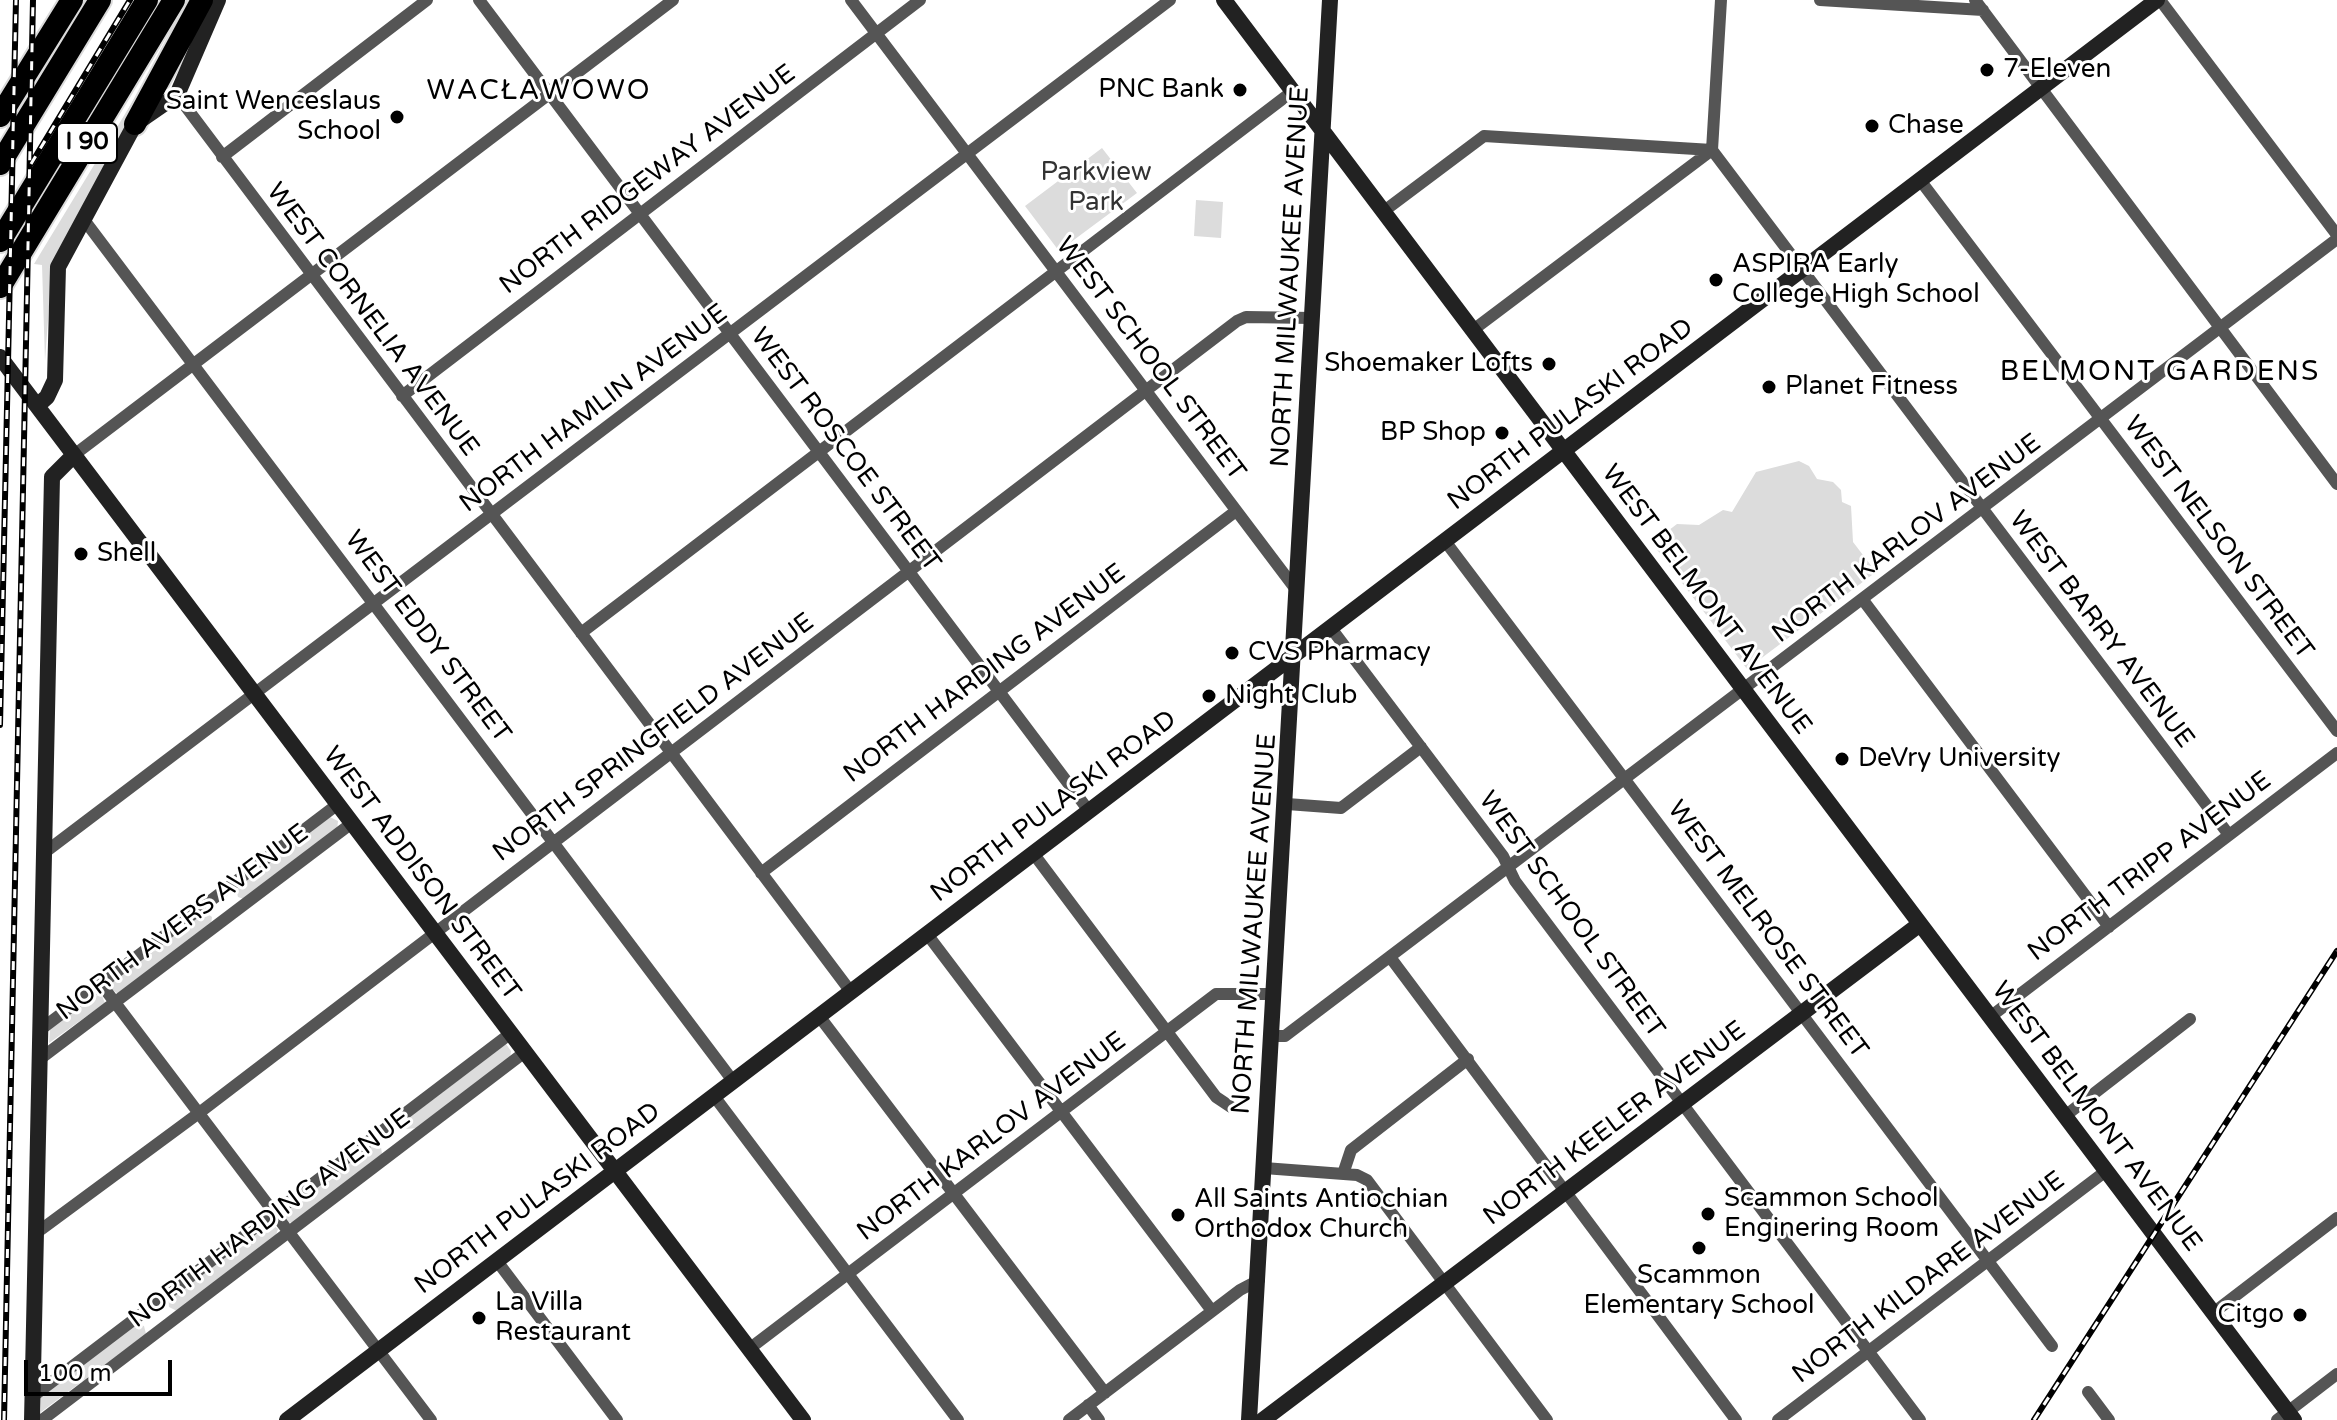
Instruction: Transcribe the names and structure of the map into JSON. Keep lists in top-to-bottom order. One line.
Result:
{"streets":{"highway":["I 90"],"main road":["NORTH MILWAUKEE AVENUE","NORTH PULASKI ROAD","WEST BELMONT AVENUE","WEST ADDISON STREET","NORTH KEELER AVENUE"],"street":["NORTH RIDGEWAY AVENUE","WEST CORNELIA AVENUE","WEST SCHOOL STREET","NORTH HAMLIN AVENUE","WEST ROSCOE STREET","WEST NELSON STREET","NORTH KARLOV AVENUE","WEST BARRY AVENUE","WEST EDDY STREET","NORTH HARDING AVENUE","NORTH SPRINGFIELD AVENUE","NORTH TRIPP AVENUE","NORTH AVERS AVENUE","WEST MELROSE STREET","NORTH KILDARE AVENUE"]},"crossings":[["NORTH RIDGEWAY AVENUE","WEST CORNELIA AVENUE"],["NORTH RIDGEWAY AVENUE","WEST SCHOOL STREET"],["NORTH RIDGEWAY AVENUE","WEST ROSCOE STREET"],["NORTH MILWAUKEE AVENUE","WEST SCHOOL STREET"],["NORTH MILWAUKEE AVENUE","NORTH PULASKI ROAD"],["NORTH MILWAUKEE AVENUE","NORTH KARLOV AVENUE"],["NORTH MILWAUKEE AVENUE","WEST BELMONT AVENUE"],["NORTH MILWAUKEE AVENUE","NORTH SPRINGFIELD AVENUE"],["WEST CORNELIA AVENUE","NORTH HAMLIN AVENUE"],["WEST CORNELIA AVENUE","NORTH PULASKI ROAD"],["WEST CORNELIA AVENUE","NORTH HARDING AVENUE"],["WEST CORNELIA AVENUE","NORTH SPRINGFIELD AVENUE"],["WEST SCHOOL STREET","NORTH HAMLIN AVENUE"],["WEST SCHOOL STREET","NORTH PULASKI ROAD"],["WEST SCHOOL STREET","NORTH KARLOV AVENUE"],["WEST SCHOOL STREET","NORTH HARDING AVENUE"],["WEST SCHOOL STREET","NORTH SPRINGFIELD AVENUE"],["WEST SCHOOL STREET","NORTH KEELER AVENUE"],["WEST SCHOOL STREET","NORTH KILDARE AVENUE"],["NORTH HAMLIN AVENUE","WEST ROSCOE STREET"],["NORTH HAMLIN AVENUE","WEST EDDY STREET"],["NORTH HAMLIN AVENUE","WEST ADDISON STREET"],["NORTH PULASKI ROAD","WEST ROSCOE STREET"],["NORTH PULASKI ROAD","WEST NELSON STREET"],["NORTH PULASKI ROAD","WEST BELMONT AVENUE"],["NORTH PULASKI ROAD","WEST BARRY AVENUE"],["NORTH PULASKI ROAD","WEST EDDY STREET"],["NORTH PULASKI ROAD","WEST ADDISON STREET"],["NORTH PULASKI ROAD","WEST MELROSE STREET"],["WEST ROSCOE STREET","NORTH HARDING AVENUE"],["WEST ROSCOE STREET","NORTH SPRINGFIELD AVENUE"],["WEST NELSON STREET","NORTH KARLOV AVENUE"],["NORTH KARLOV AVENUE","WEST BELMONT AVENUE"],["NORTH KARLOV AVENUE","WEST BARRY AVENUE"],["NORTH KARLOV AVENUE","WEST ADDISON STREET"],["NORTH KARLOV AVENUE","WEST MELROSE STREET"],["WEST BELMONT AVENUE","NORTH TRIPP AVENUE"],["WEST BELMONT AVENUE","NORTH KEELER AVENUE"],["WEST BELMONT AVENUE","NORTH KILDARE AVENUE"],["WEST BARRY AVENUE","NORTH TRIPP AVENUE"],["WEST EDDY STREET","NORTH SPRINGFIELD AVENUE"],["NORTH HARDING AVENUE","WEST ADDISON STREET"],["NORTH SPRINGFIELD AVENUE","WEST ADDISON STREET"],["WEST ADDISON STREET","NORTH AVERS AVENUE"],["WEST MELROSE STREET","NORTH KEELER AVENUE"],["WEST MELROSE STREET","NORTH KILDARE AVENUE"]],"districts":["WACŁAWOWO","BELMONT GARDENS"],"parks":["Parkview Park"],"places":["7-Eleven","PNC Bank","Saint Wenceslaus School","Chase","ASPIRA Early College High School","Shoemaker Lofts","Planet Fitness","BP Shop","Shell","CVS Pharmacy","Night Club","DeVry University","Scammon School Enginering Room","All Saints Antiochian Orthodox Church","Scammon Elementary School","Citgo","La Villa Restaurant"],"scale_bar":"100 m"}
